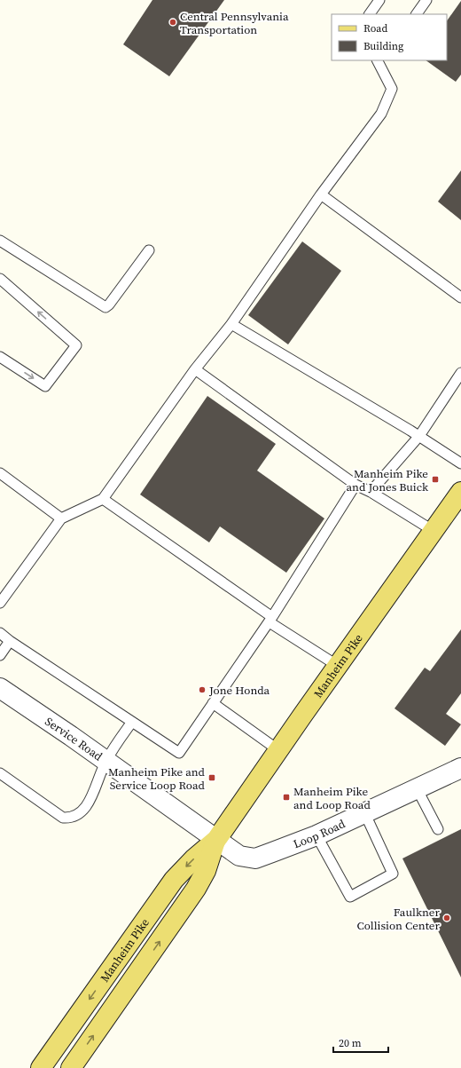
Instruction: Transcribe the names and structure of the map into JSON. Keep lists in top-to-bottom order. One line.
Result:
{"streets":{"main road":["Manheim Pike"],"street":["Service Road","Loop Road"]},"crossings":[["Manheim Pike","Service Road"],["Manheim Pike","Loop Road"],["Service Road","Loop Road"]],"places":{"other":["Central Pennsylvania Transportation","Jone Honda","Faulkner Collision Center"],"transit":["Manheim Pike and Jones Buick","Manheim Pike and Service Loop Road","Manheim Pike and Loop Road"]},"legend":["Road","Building"],"scale_bar":"20 m"}
